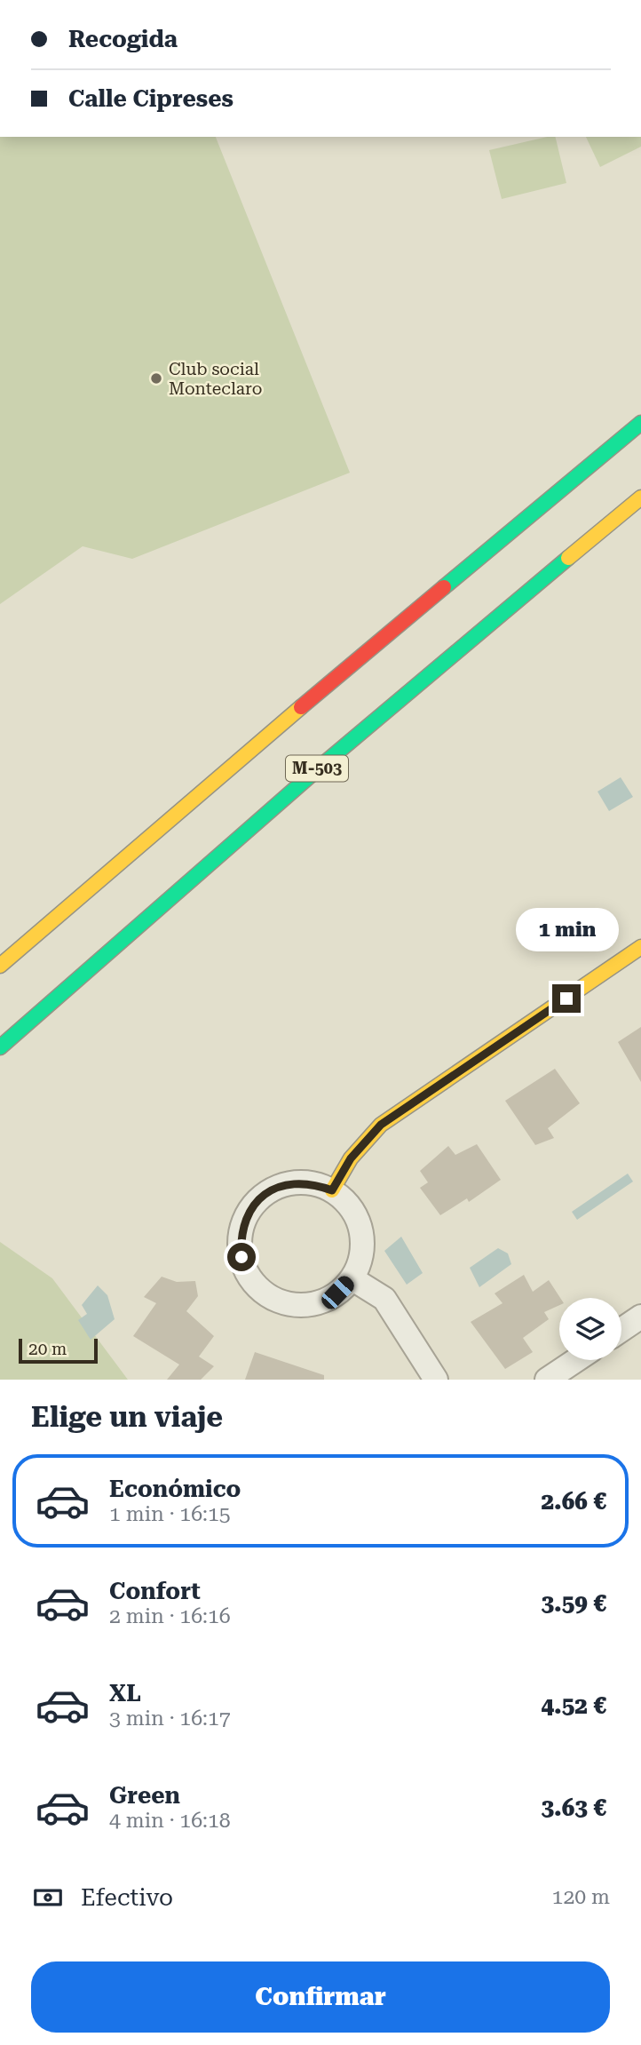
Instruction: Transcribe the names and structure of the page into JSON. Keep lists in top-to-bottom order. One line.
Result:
{"streets":{"main road":["M-503"]},"places":["Club social Monteclaro"],"scale_bar":"20 m","page":{"banner":["Recogida","Calle Cipreses"],"bubble":"1 min","scale":"20 m","heading":"Elige un viaje","list":[{"name":"Económico","note":"1 min · 16:15","value":"2.66 €"},{"name":"Confort","note":"2 min · 16:16","value":"3.59 €"},{"name":"XL","note":"3 min · 16:17","value":"4.52 €"},{"name":"Green","note":"4 min · 16:18","value":"3.63 €"}],"pay":["Efectivo","120 m"],"buttons":"Confirmar"}}
